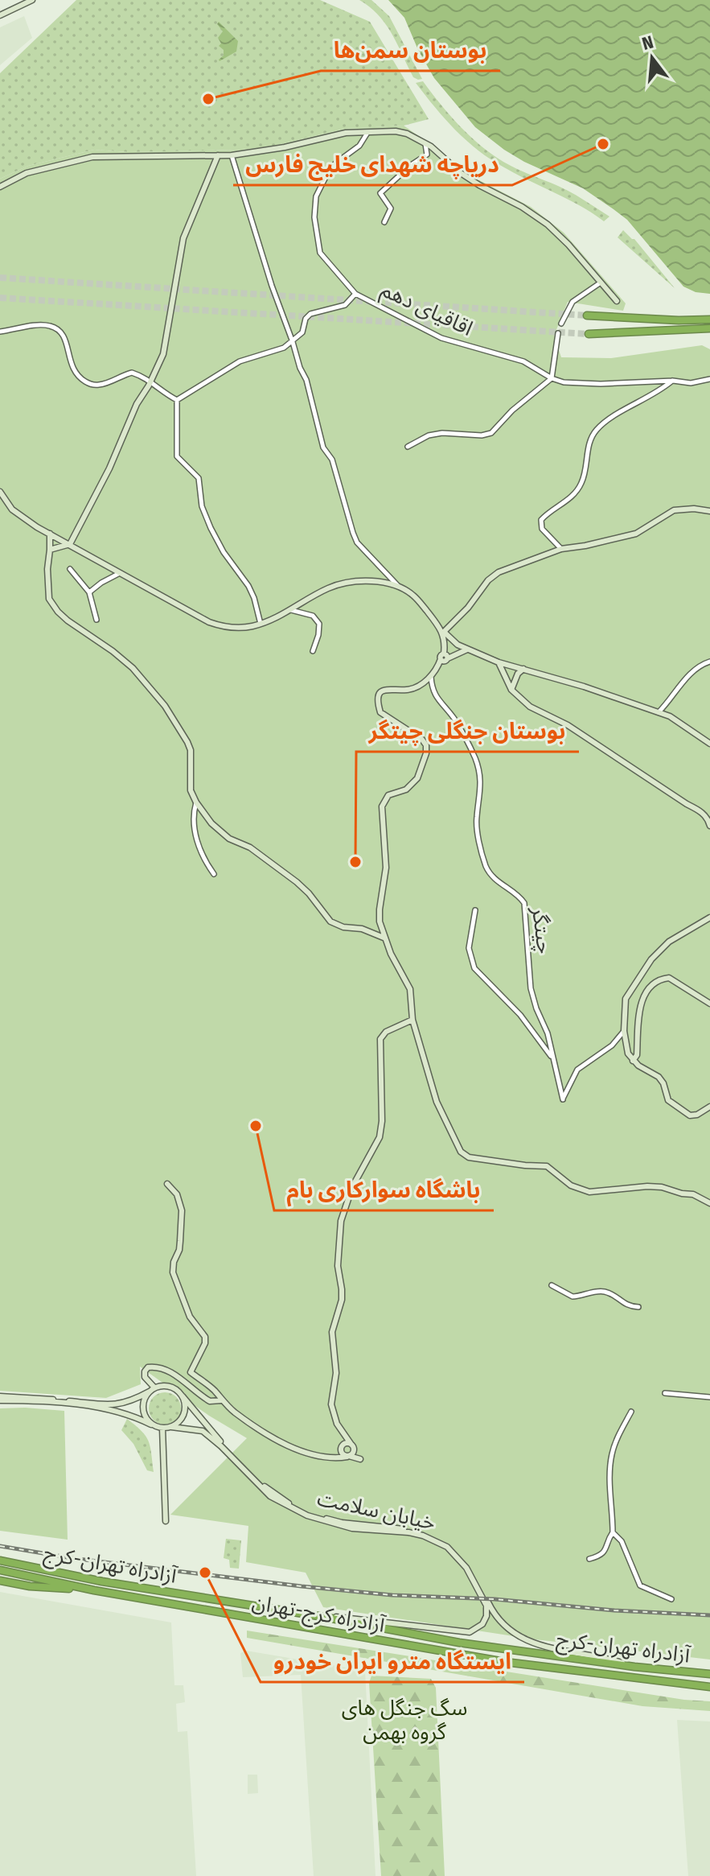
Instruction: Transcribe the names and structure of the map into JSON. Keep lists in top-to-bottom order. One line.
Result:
{"streets":{"highway":["آزادراه تهران-کرج","آزادراه کرج-تهران"],"street":["اقاقیای دهم","چیتگر","خیابان سلامت"]},"crossings":[["خیابان سلامت","آزادراه تهران-کرج"]],"parks":["سگ جنگل های گروه بهمن"],"places":["بوستان سمن‌ها","دریاچه شهدای خلیج فارس","بوستان جنگلی چیتگر","باشگاه سوارکاری بام","ایستگاه مترو ایران خودرو"],"north":"top"}
